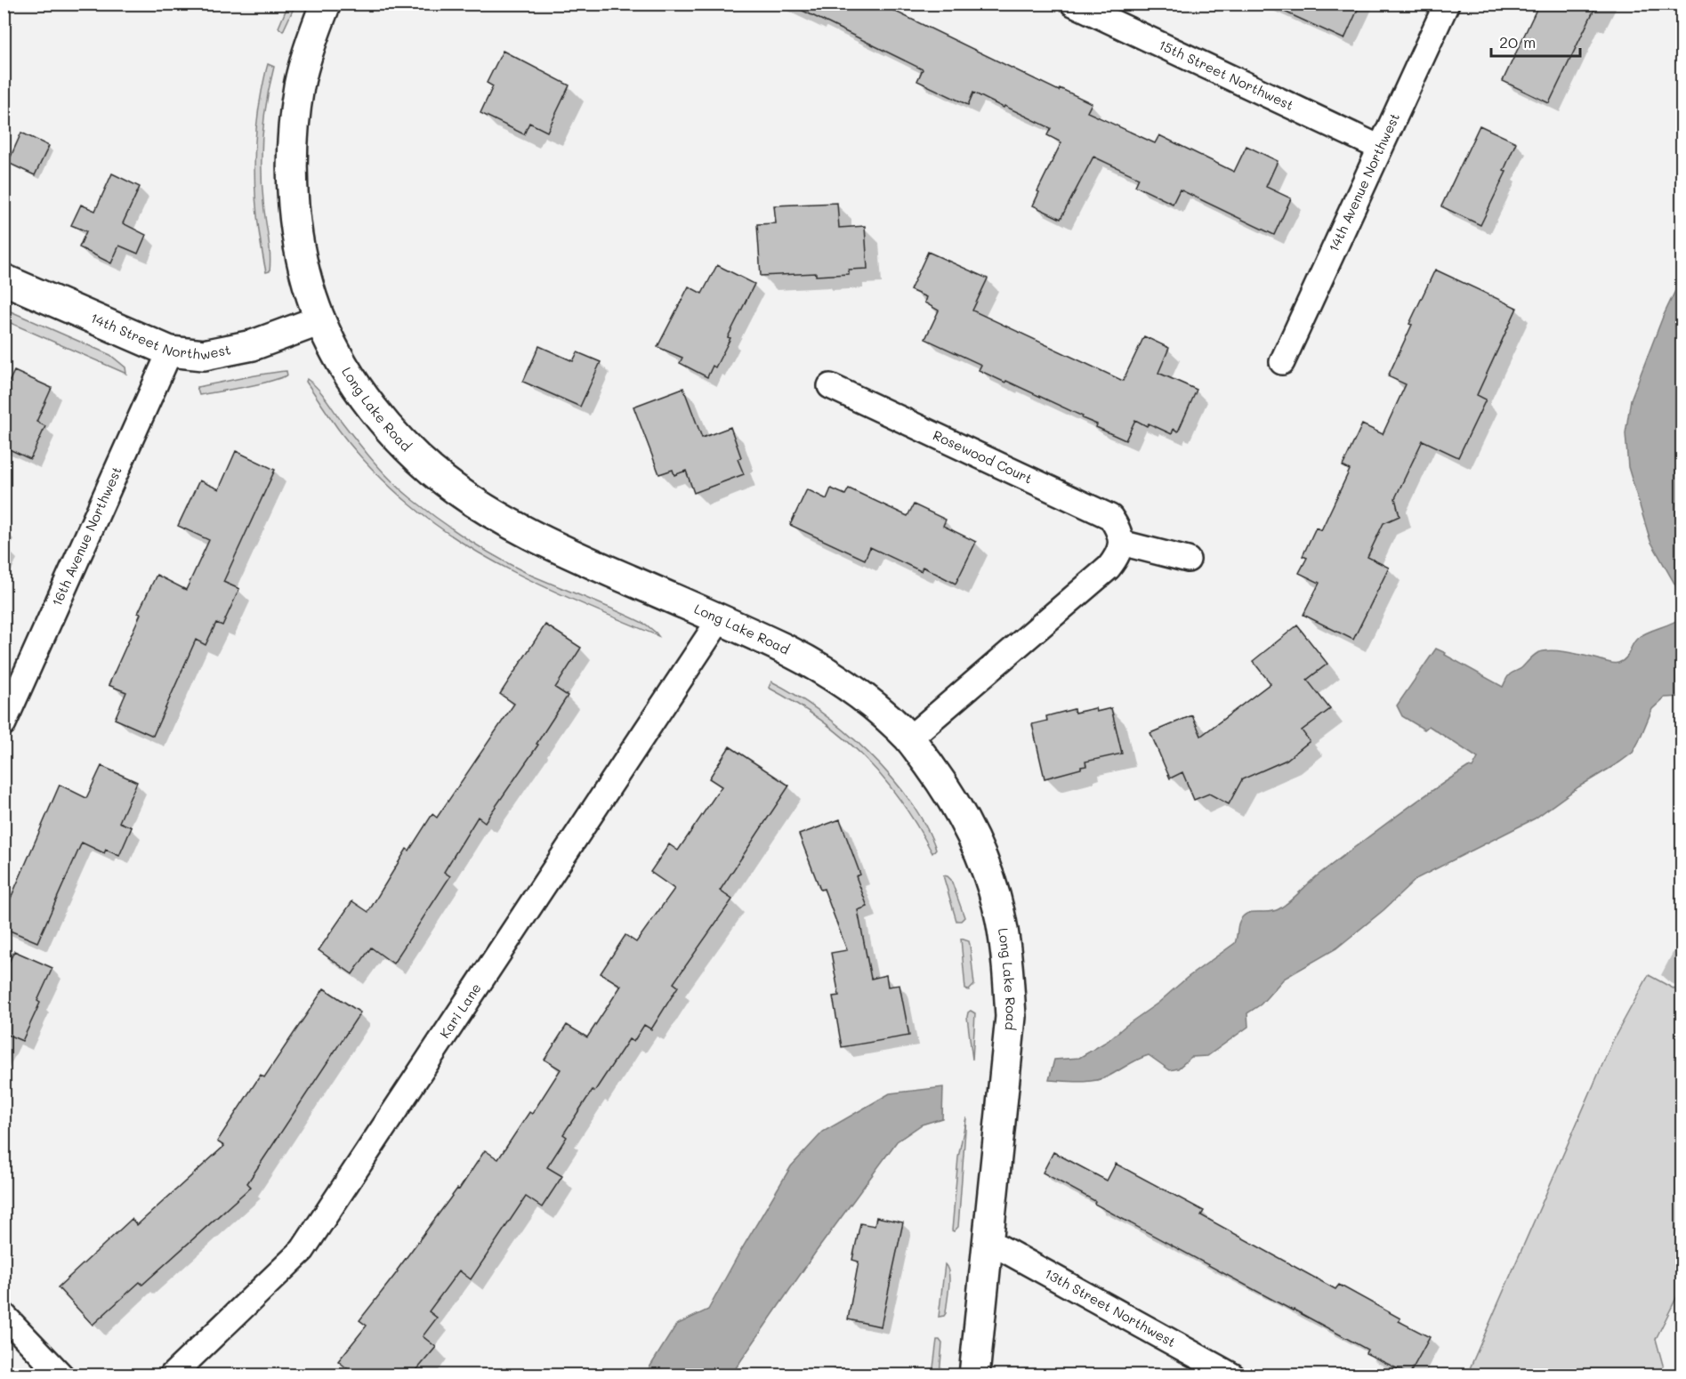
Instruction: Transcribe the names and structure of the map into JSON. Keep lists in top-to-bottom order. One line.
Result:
{"streets":{"street":["15th Street Northwest","14th Avenue Northwest","14th Street Northwest","Long Lake Road","Rosewood Court","16th Avenue Northwest","Kari Lane","13th Street Northwest"]},"crossings":[["15th Street Northwest","14th Avenue Northwest"],["14th Street Northwest","Long Lake Road"],["14th Street Northwest","16th Avenue Northwest"],["Long Lake Road","Kari Lane"],["Long Lake Road","13th Street Northwest"]],"scale_bar":"20 m"}
